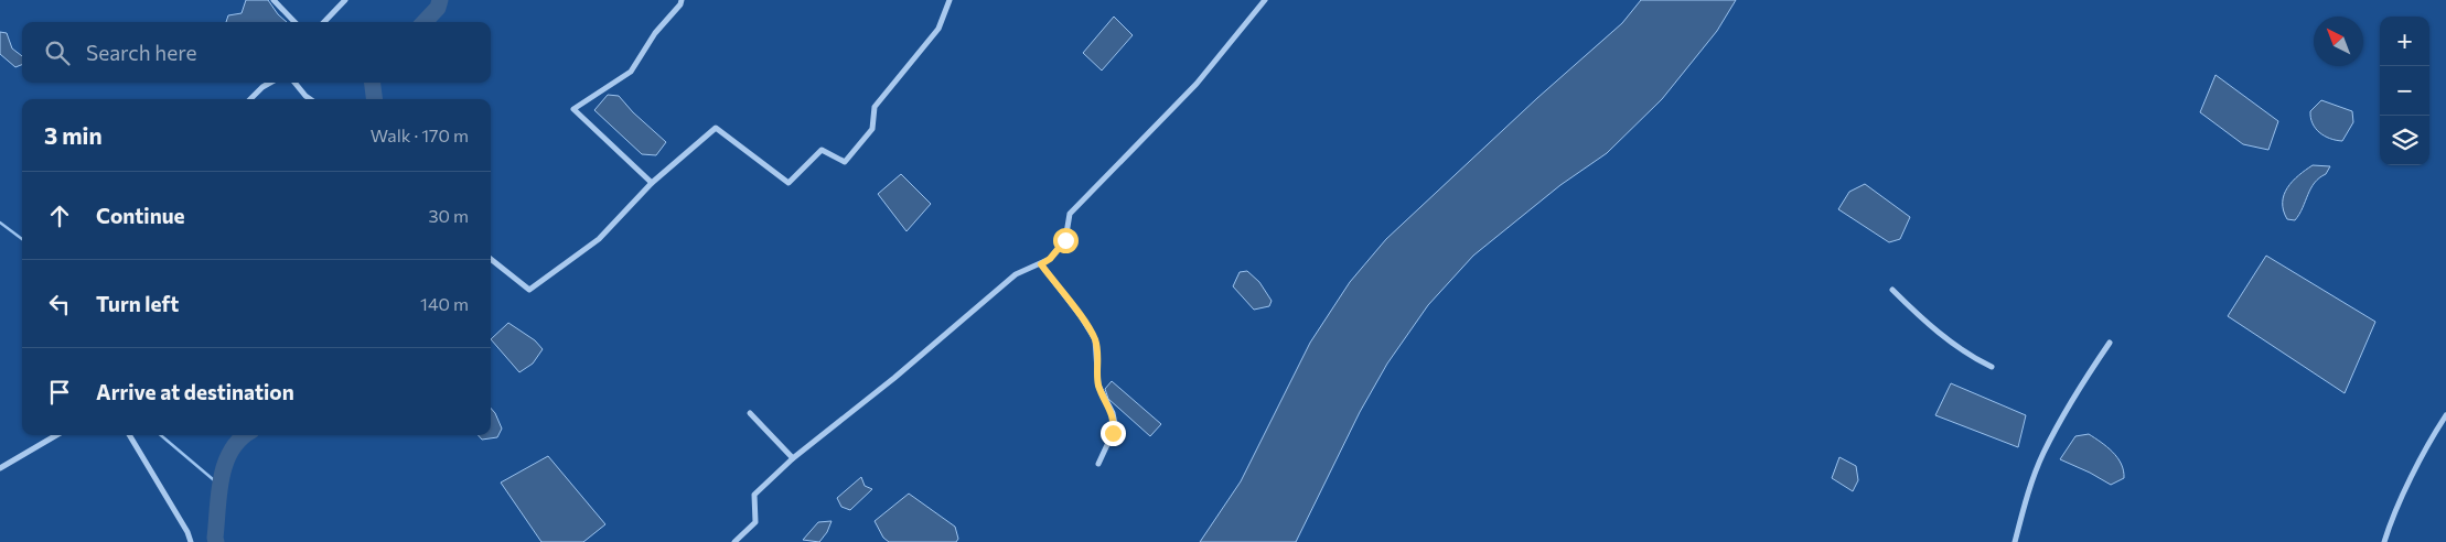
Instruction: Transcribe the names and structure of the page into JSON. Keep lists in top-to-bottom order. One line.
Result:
{"north":"top left","page":{"map_buttons":["+","−"],"search":"Search here","heading":["3 min","Walk · 170 m"],"list":[["Continue","30 m"],["Turn left","140 m"],"Arrive at destination"]}}
